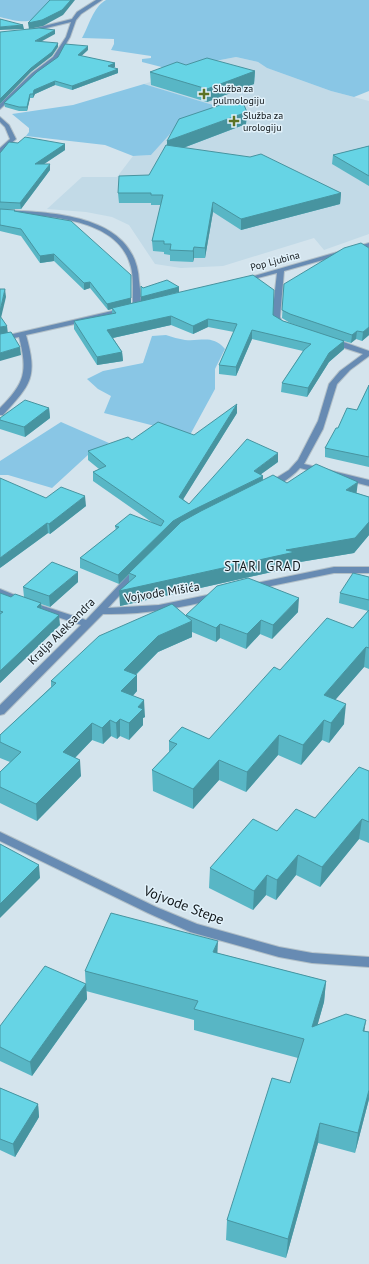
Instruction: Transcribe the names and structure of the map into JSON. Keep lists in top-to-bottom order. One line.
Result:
{"streets":{"street":["Pop Ljubina","Vojvode Mišića","Kralja Aleksandra","Vojvode Stepe"]},"crossings":[["Vojvode Mišića","Kralja Aleksandra"]],"districts":["STARI GRAD"],"places":{"health":["Služba za pulmologiju","Služba za urologiju"]}}
